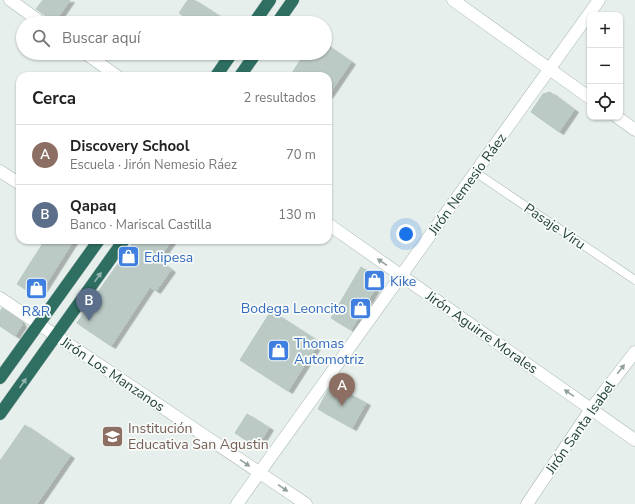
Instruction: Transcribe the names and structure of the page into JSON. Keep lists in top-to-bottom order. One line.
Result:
{"streets":{"street":["Jirón Nemesio Ráez","Jirón Aguirre Morales","Jirón Los Manzanos","Jirón Santa Isabel"],"lane":["Pasaje Viru"]},"crossings":[["Jirón Nemesio Ráez","Pasaje Viru"],["Jirón Nemesio Ráez","Jirón Aguirre Morales"],["Jirón Nemesio Ráez","Jirón Los Manzanos"],["Jirón Aguirre Morales","Jirón Santa Isabel"]],"one_way":["Jirón Aguirre Morales","Jirón Los Manzanos","Jirón Santa Isabel"],"places":{"shop":["Edipesa","Kike","R&R","Bodega Leoncito","Thomas Automotriz"],"school or university":["Institución Educativa San Agustin"]},"page":{"map_buttons":["+","−"],"search":"Buscar aquí","heading":["Cerca","2 resultados"],"list":[{"mark":"A","name":"Discovery School","note":"Escuela · Jirón Nemesio Ráez","value":"70 m"},{"mark":"B","name":"Qapaq","note":"Banco · Mariscal Castilla","value":"130 m"}],"pins":["B","A"]}}
